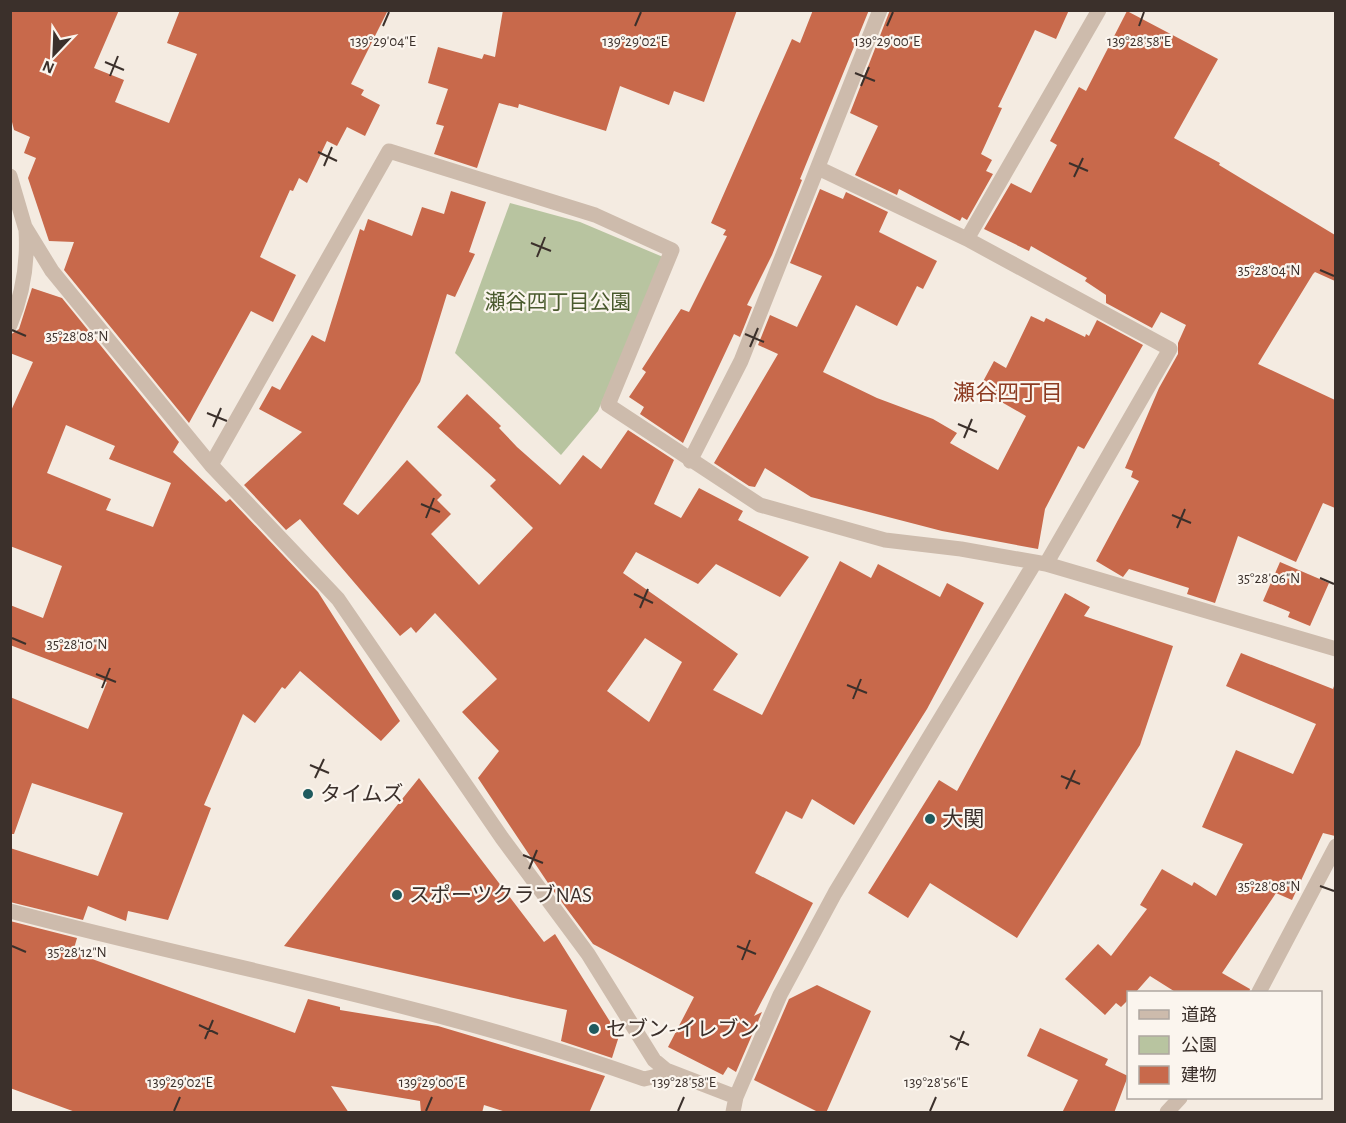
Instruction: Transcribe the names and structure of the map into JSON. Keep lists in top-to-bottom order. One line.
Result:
{"districts":["瀬谷四丁目"],"parks":["瀬谷四丁目公園"],"places":["タイムズ","大関","スポーツクラブNAS","セブン-イレブン"],"legend":["道路","公園","建物"],"north":"bottom left","coordinates":["139°29'04\"E","139°29'02\"E","139°29'00\"E","139°28'58\"E","35°28'04\"N","35°28'08\"N","35°28'06\"N","35°28'10\"N","35°28'12\"N","139°28'56\"E"]}
